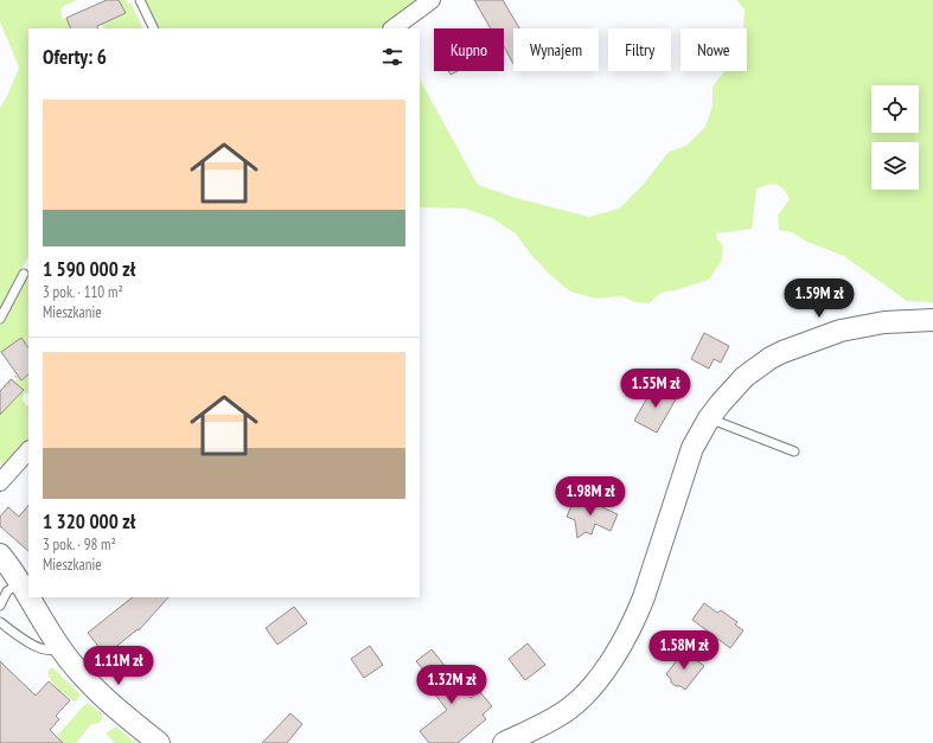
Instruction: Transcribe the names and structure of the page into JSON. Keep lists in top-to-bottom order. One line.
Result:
{"page":{"chip":["Kupno","Wynajem","Filtry","Nowe"],"heading":"Oferty: 6","list":[{"name":"1 590 000 zł","note":"3 pok. · 110 m² · Mieszkanie"},{"name":"1 320 000 zł","note":"3 pok. · 98 m² · Mieszkanie"}],"price":["1.59M zł","1.55M zł","1.98M zł","1.58M zł","1.11M zł","1.32M zł"]}}
